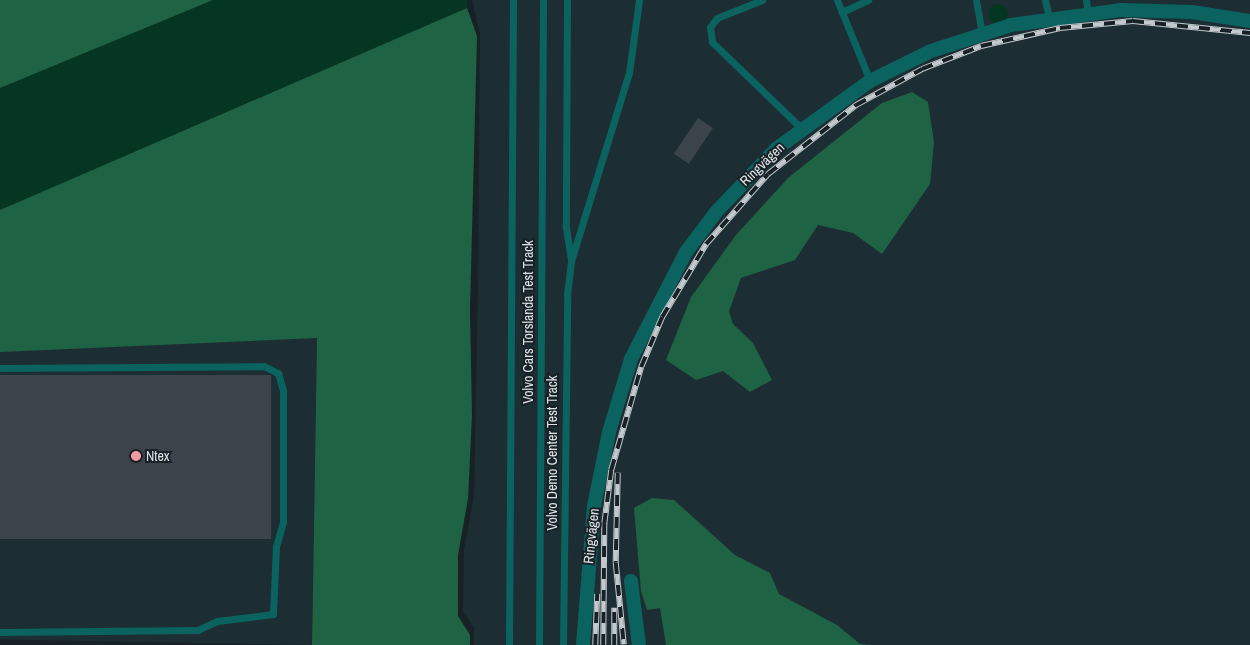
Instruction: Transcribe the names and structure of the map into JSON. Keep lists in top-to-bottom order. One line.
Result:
{"streets":{"street":["Ringvägen"],"lane":["Volvo Cars Torslanda Test Track","Volvo Demo Center Test Track"]},"places":["Ntex"]}
